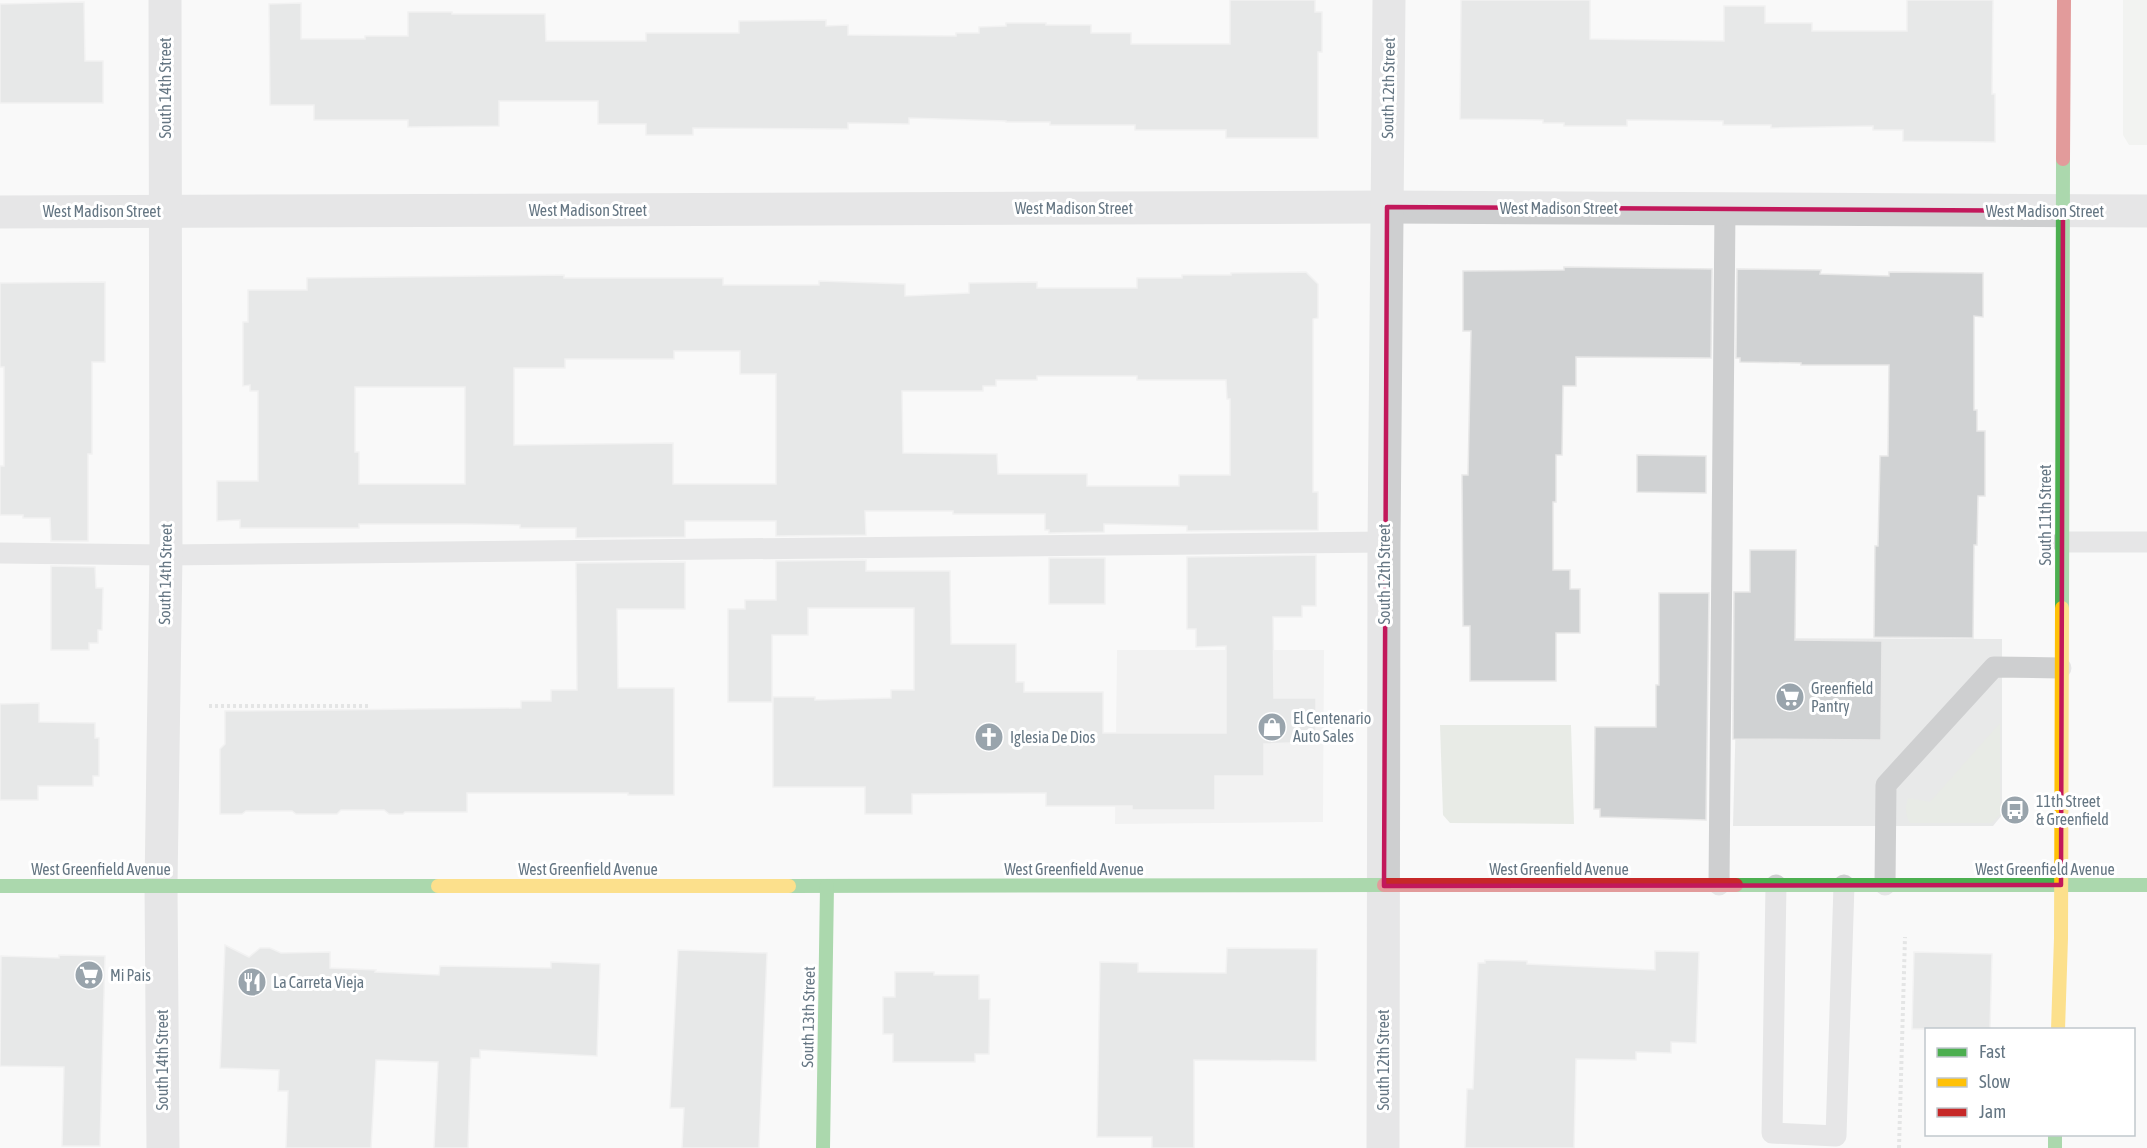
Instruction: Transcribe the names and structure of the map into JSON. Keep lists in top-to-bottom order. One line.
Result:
{"streets":{"main road":["South 11th Street","West Greenfield Avenue","South 13th Street"],"street":["South 14th Street","South 12th Street","West Madison Street"]},"crossings":[["South 14th Street","West Madison Street"],["South 14th Street","West Greenfield Avenue"],["South 12th Street","West Madison Street"],["South 12th Street","West Greenfield Avenue"],["West Madison Street","South 11th Street"],["South 11th Street","West Greenfield Avenue"],["West Greenfield Avenue","South 13th Street"]],"places":{"supermarket":["Greenfield Pantry","Mi Pais"],"shop":["El Centenario Auto Sales"],"church":["Iglesia De Dios"],"bus stop":["11th Street & Greenfield"],"restaurant":["La Carreta Vieja"]},"legend":["Fast","Slow","Jam"]}
